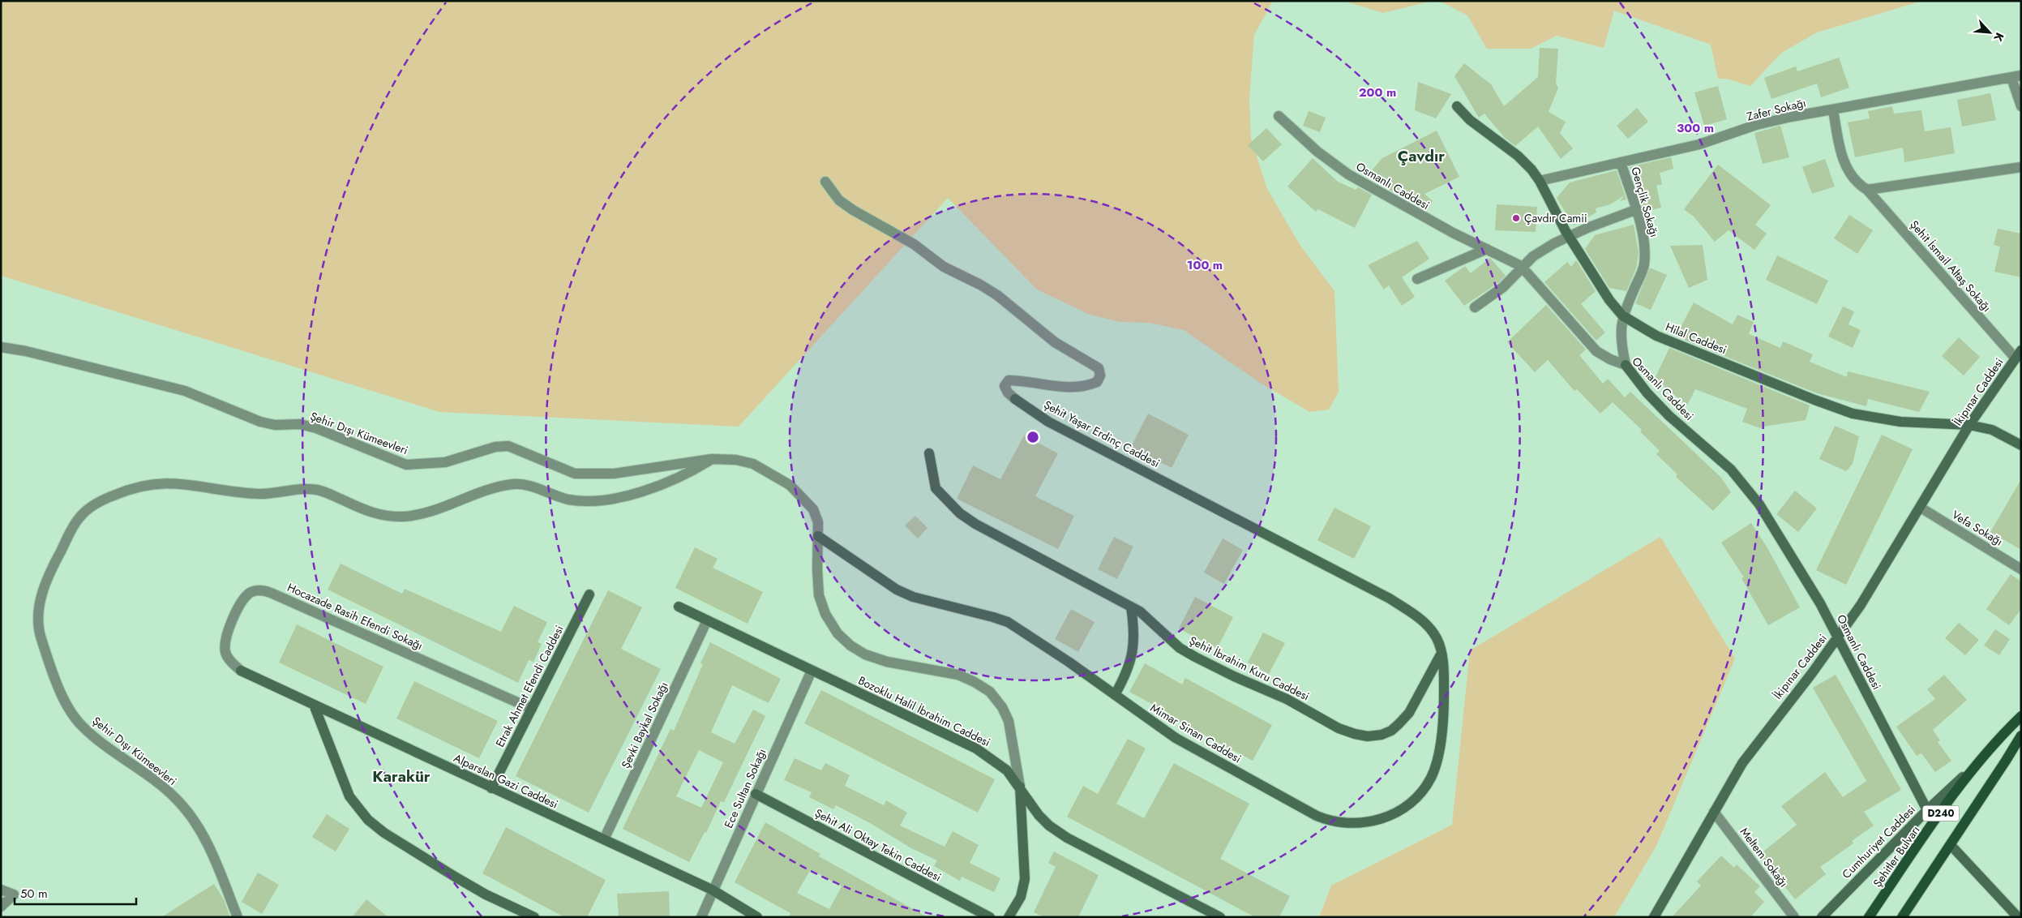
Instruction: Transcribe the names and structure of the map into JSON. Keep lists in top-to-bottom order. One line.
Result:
{"streets":{"main road":["D240","Şehitler Bulvarı"],"street":["Zafer Sokağı","Osmanlı Caddesi","Gençlik Sokağı","Şehit İsmail Altaş Sokağı","Hilal Caddesi","İkipınar Caddesi","Şehir Dışı Kümeevleri","Şehit Yaşar Erdinç Caddesi","Vefa Sokağı","Hocazade Rasih Efendi Sokağı","Şehit İbrahim Kuru Caddesi","Etrak Ahmet Efendi Caddesi","Bozoklu Halil İbrahim Caddesi","Şevki Baykal Sokağı","Mimar Sinan Caddesi","Alparslan Gazi Caddesi","Ece Sultan Sokağı","Cumhuriyet Caddesi","Şehit Ali Oktay Tekin Caddesi","Meltem Sokağı"]},"crossings":[["Zafer Sokağı","Gençlik Sokağı"],["Zafer Sokağı","Şehit İsmail Altaş Sokağı"],["Zafer Sokağı","Hilal Caddesi"],["Osmanlı Caddesi","Gençlik Sokağı"],["Osmanlı Caddesi","İkipınar Caddesi"],["Osmanlı Caddesi","Cumhuriyet Caddesi"],["Gençlik Sokağı","Hilal Caddesi"],["Şehit İsmail Altaş Sokağı","İkipınar Caddesi"],["Hilal Caddesi","İkipınar Caddesi"],["İkipınar Caddesi","Vefa Sokağı"],["İkipınar Caddesi","Meltem Sokağı"],["Şehir Dışı Kümeevleri","Bozoklu Halil İbrahim Caddesi"],["Şehir Dışı Kümeevleri","Mimar Sinan Caddesi"],["Şehit Yaşar Erdinç Caddesi","Şehit İbrahim Kuru Caddesi"],["Şehit Yaşar Erdinç Caddesi","Mimar Sinan Caddesi"],["Hocazade Rasih Efendi Sokağı","Etrak Ahmet Efendi Caddesi"],["Hocazade Rasih Efendi Sokağı","Alparslan Gazi Caddesi"],["Şehit İbrahim Kuru Caddesi","Mimar Sinan Caddesi"],["Etrak Ahmet Efendi Caddesi","Alparslan Gazi Caddesi"],["Bozoklu Halil İbrahim Caddesi","Şevki Baykal Sokağı"],["Bozoklu Halil İbrahim Caddesi","Ece Sultan Sokağı"],["Şevki Baykal Sokağı","Alparslan Gazi Caddesi"],["Alparslan Gazi Caddesi","Ece Sultan Sokağı"],["Ece Sultan Sokağı","Şehit Ali Oktay Tekin Caddesi"],["Cumhuriyet Caddesi","Şehitler Bulvarı"]],"districts":["Çavdır","Karakür"],"places":["Çavdır Camii"],"scale_bar":"50 m","north":"bottom right","rings":["200 m","300 m","100 m"]}
